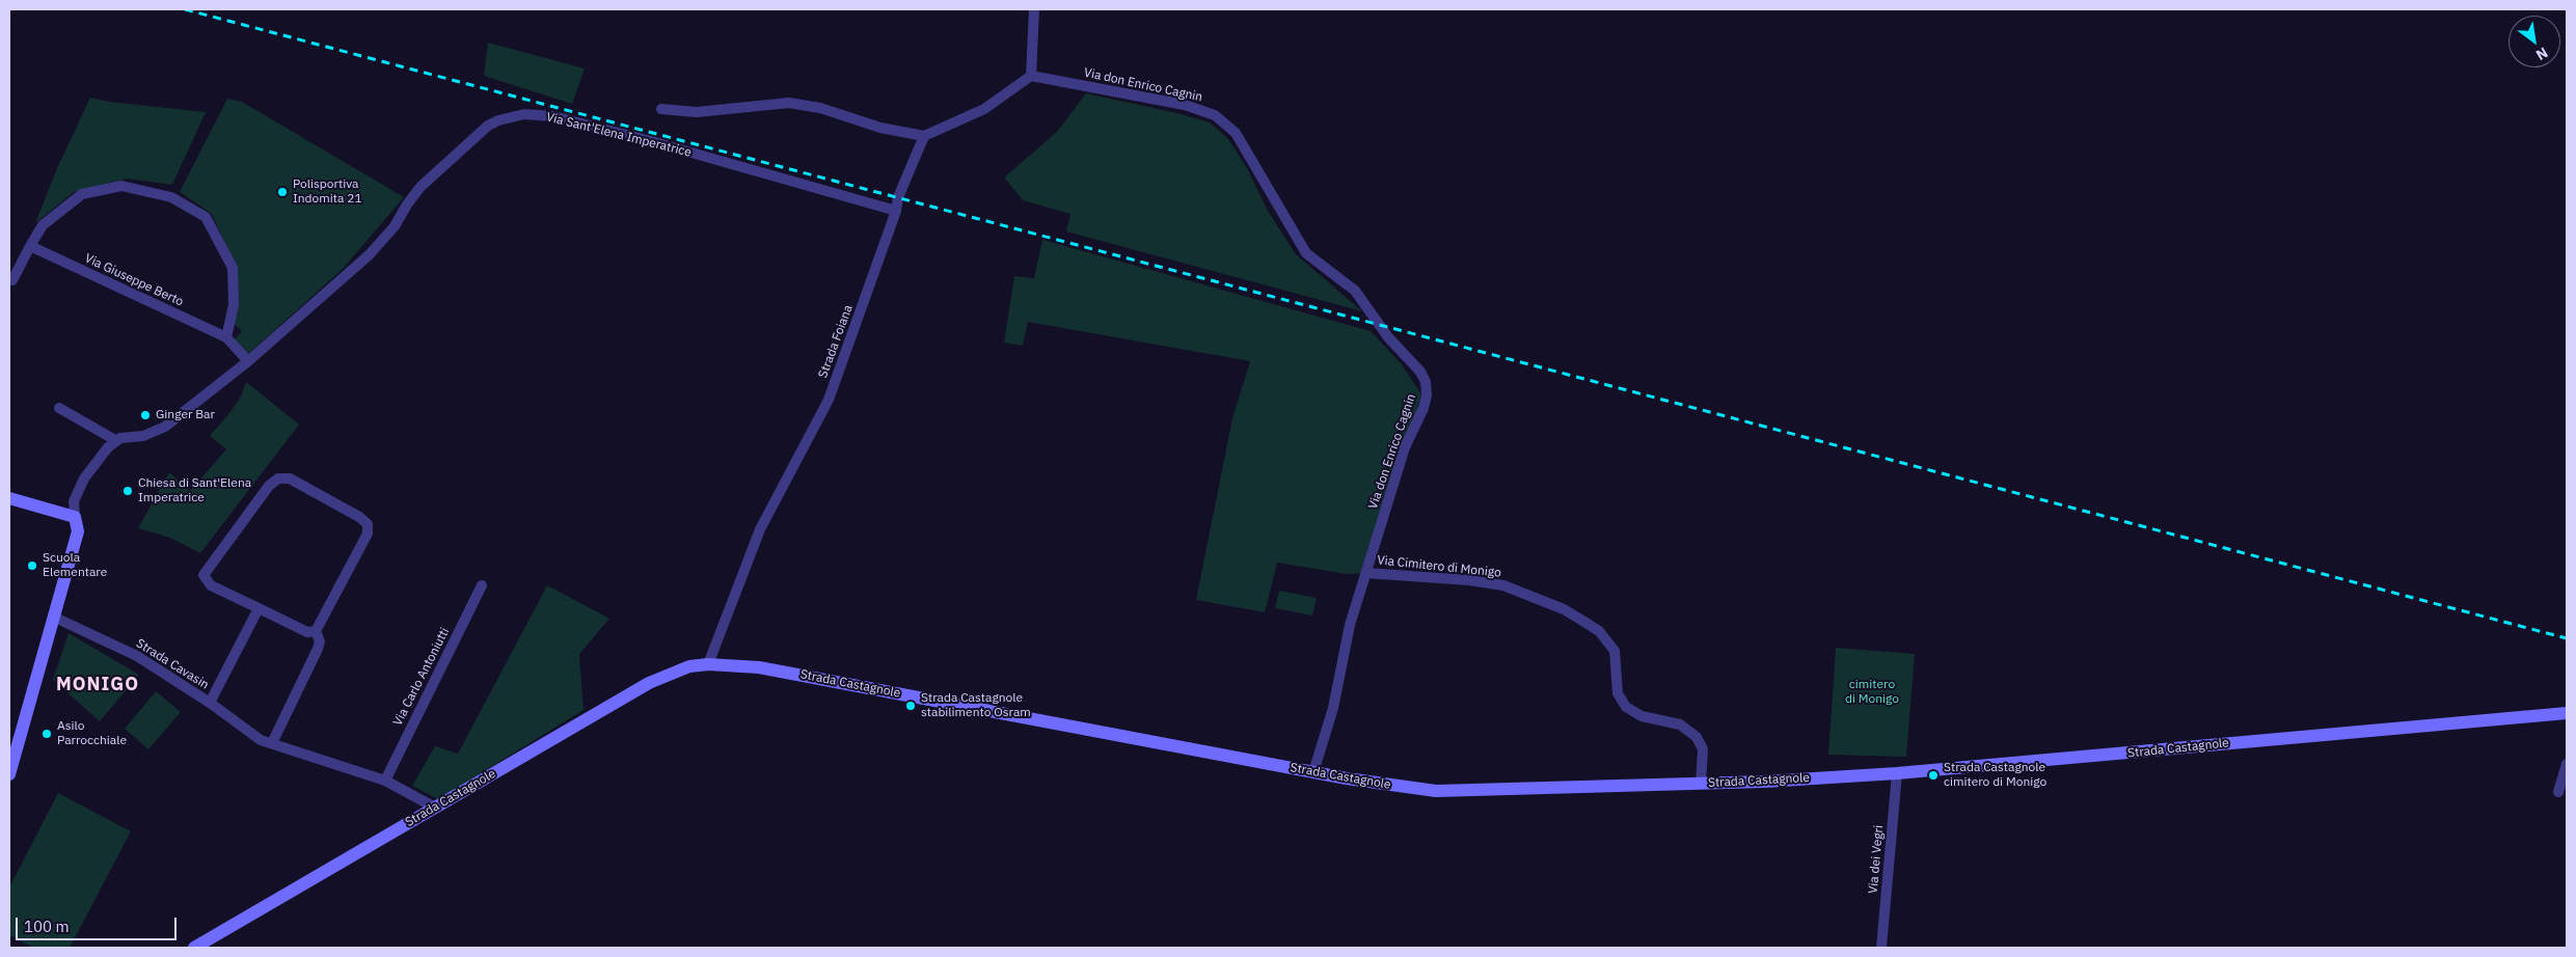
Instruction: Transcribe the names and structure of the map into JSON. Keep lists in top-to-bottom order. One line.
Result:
{"streets":{"main road":["Strada Castagnole"],"street":["Via don Enrico Cagnin","Via Sant'Elena Imperatrice","Via Giuseppe Berto","Strada Foiana","Via Cimitero di Monigo","Strada Cavasin","Via Carlo Antoniutti","Via dei Vegri"]},"crossings":[["Via don Enrico Cagnin","Via Cimitero di Monigo"],["Via don Enrico Cagnin","Strada Castagnole"],["Via Sant'Elena Imperatrice","Via Giuseppe Berto"],["Via Sant'Elena Imperatrice","Strada Foiana"],["Strada Foiana","Strada Castagnole"],["Via Cimitero di Monigo","Strada Castagnole"],["Strada Cavasin","Via Carlo Antoniutti"],["Strada Cavasin","Strada Castagnole"],["Strada Castagnole","Via dei Vegri"]],"districts":["MONIGO"],"parks":["cimitero di Monigo"],"places":["Polisportiva Indomita 21","Ginger Bar","Chiesa di Sant'Elena Imperatrice","Scuola Elementare","Strada Castagnole stabilimento Osram","Asilo Parrocchiale","Strada Castagnole cimitero di Monigo"],"scale_bar":"100 m","north":"bottom right"}
